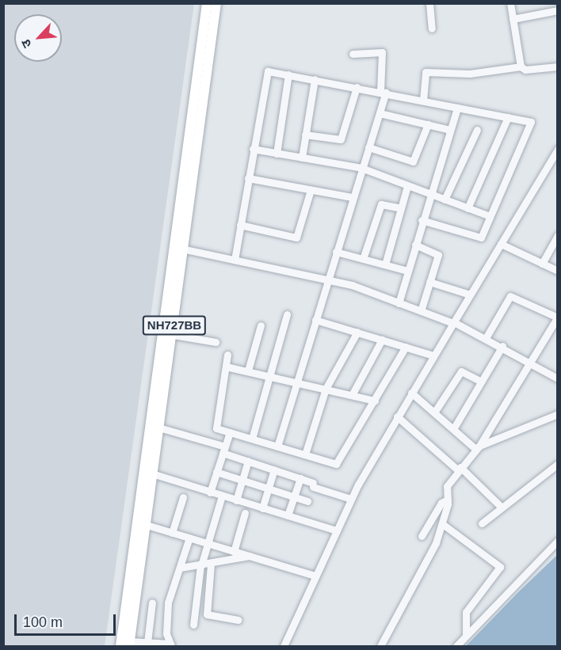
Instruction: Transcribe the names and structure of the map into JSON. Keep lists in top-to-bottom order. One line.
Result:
{"streets":{"highway":["NH727BB"]},"scale_bar":"100 m","north":"bottom left"}
